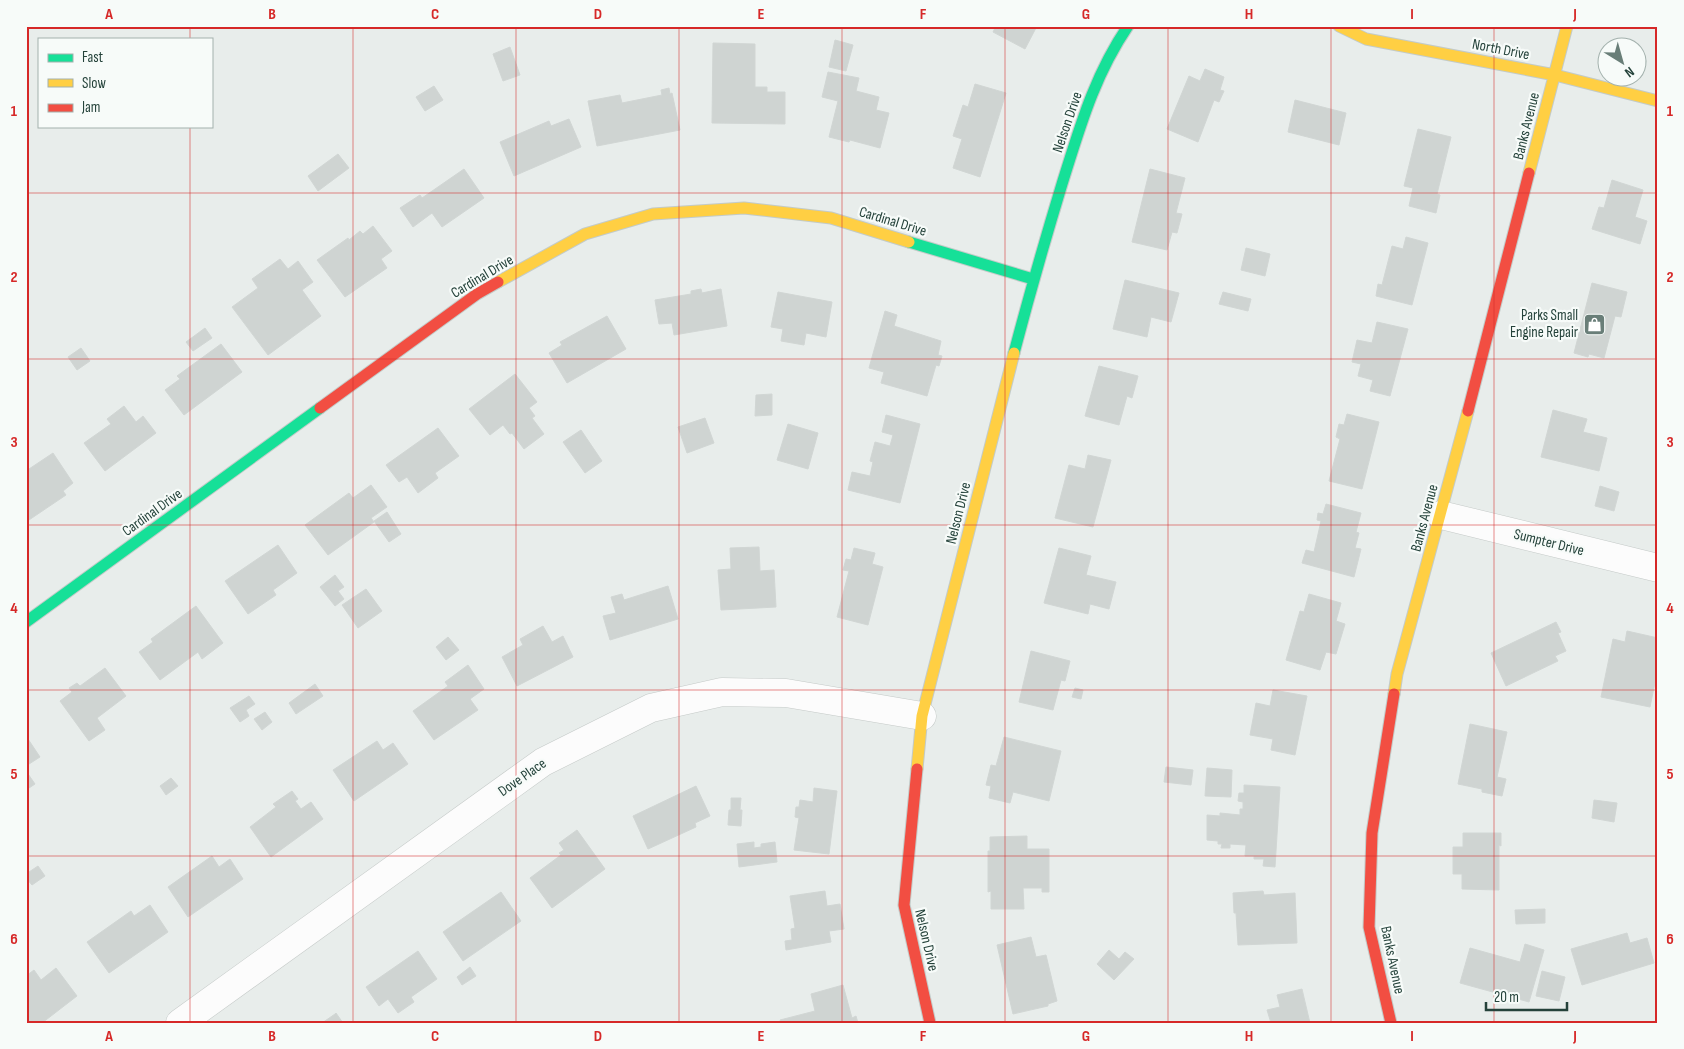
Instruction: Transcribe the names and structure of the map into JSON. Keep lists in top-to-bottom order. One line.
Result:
{"streets":{"street":["North Drive","Nelson Drive","Banks Avenue","Cardinal Drive","Sumpter Drive","Dove Place"]},"crossings":[["North Drive","Banks Avenue"],["Nelson Drive","Cardinal Drive"],["Nelson Drive","Dove Place"],["Banks Avenue","Sumpter Drive"]],"places":{"shop":["Parks Small Engine Repair"]},"legend":["Fast","Slow","Jam"],"scale_bar":"20 m","north":"bottom right","grid":{"columns":["A","B","C","D","E","F","G","H","I","J"],"rows":["1","2","3","4","5","6"]}}
